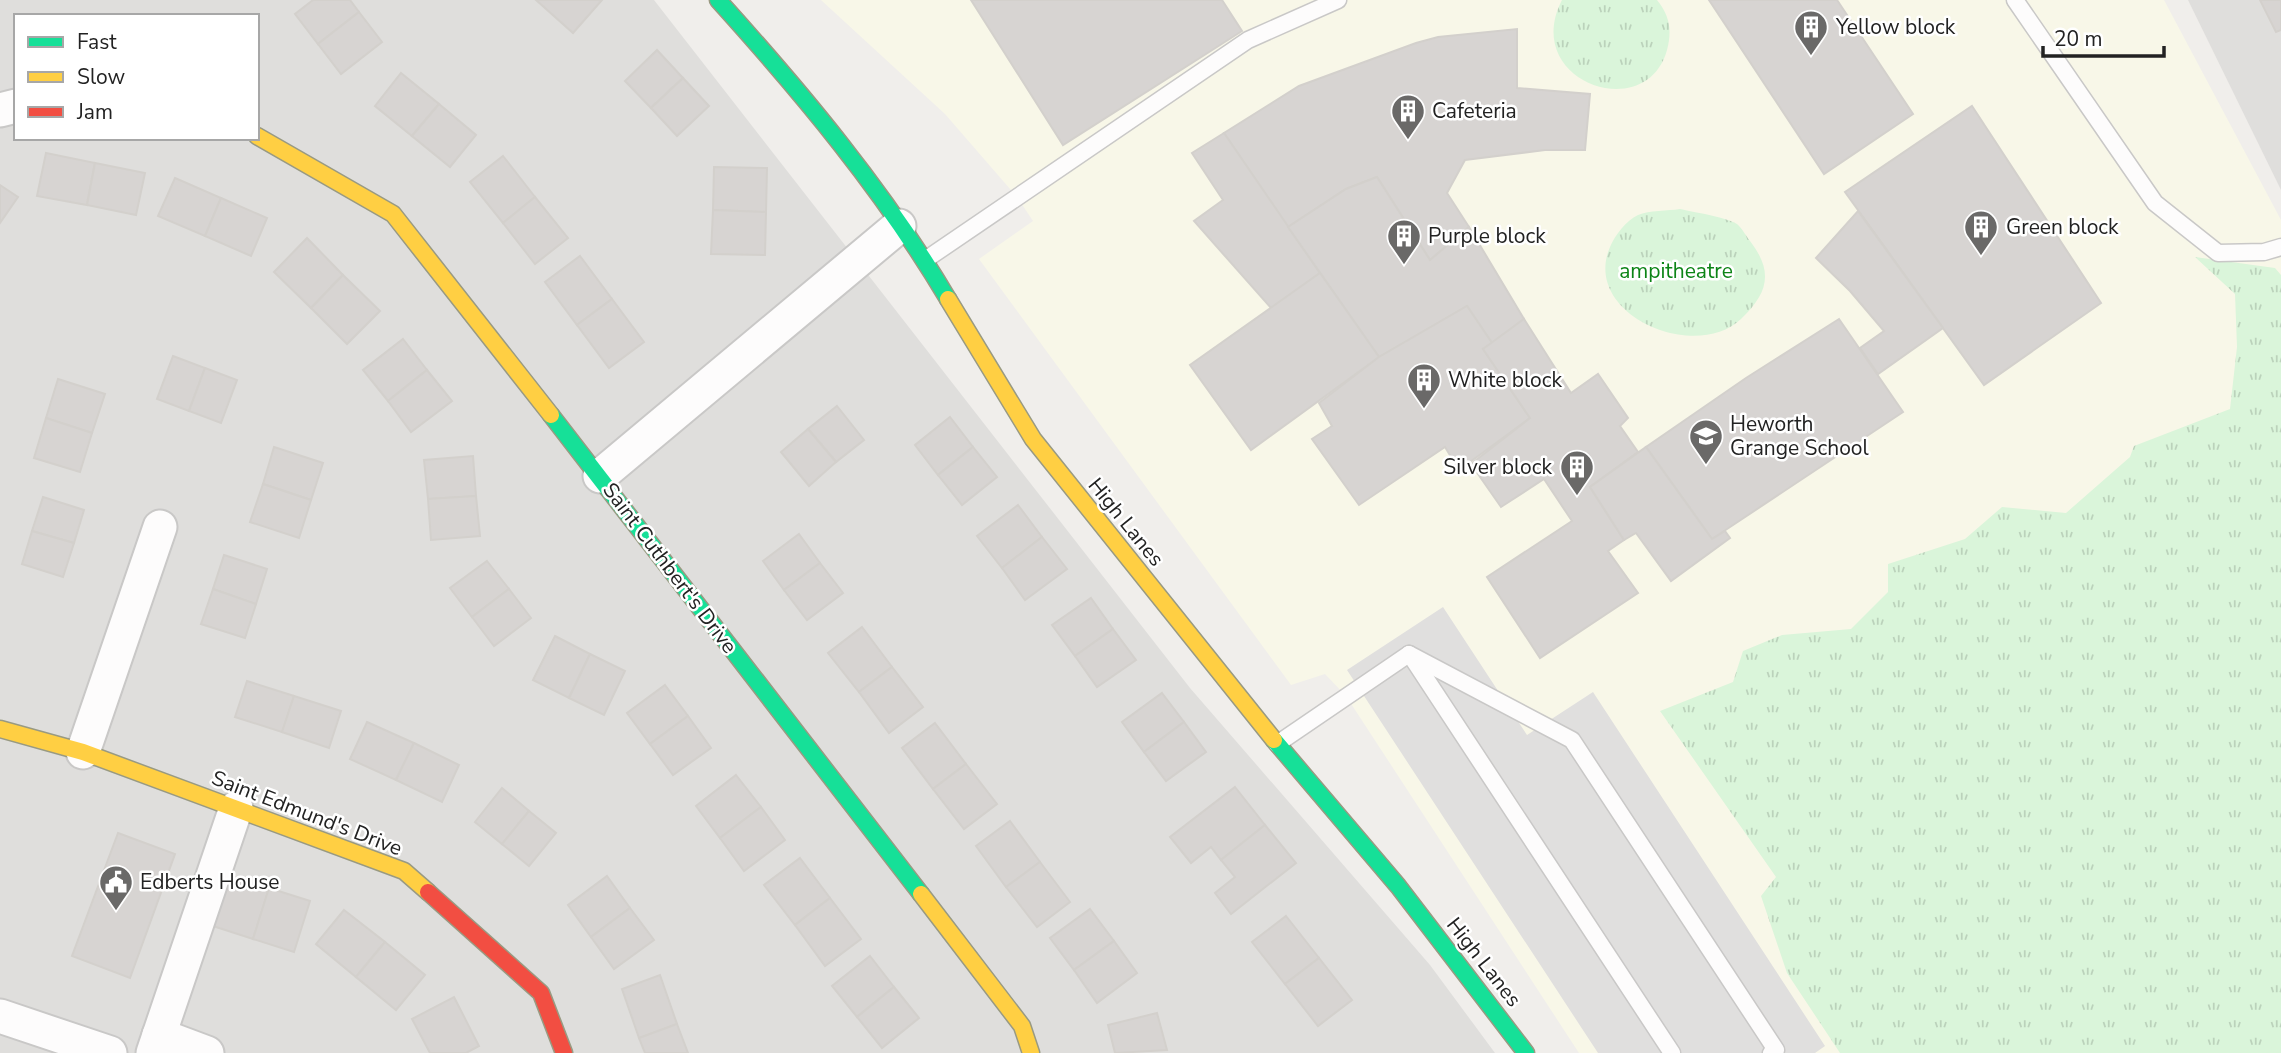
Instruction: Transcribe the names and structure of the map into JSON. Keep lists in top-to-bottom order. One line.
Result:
{"streets":{"street":["High Lanes","Saint Cuthbert's Drive","Saint Edmund's Drive"]},"parks":["ampitheatre"],"places":{"building":["Yellow block","Cafeteria","Green block","Purple block","White block","Silver block"],"school or university":["Heworth Grange School"],"public building":["Edberts House"]},"legend":["Fast","Slow","Jam"],"scale_bar":"20 m"}
